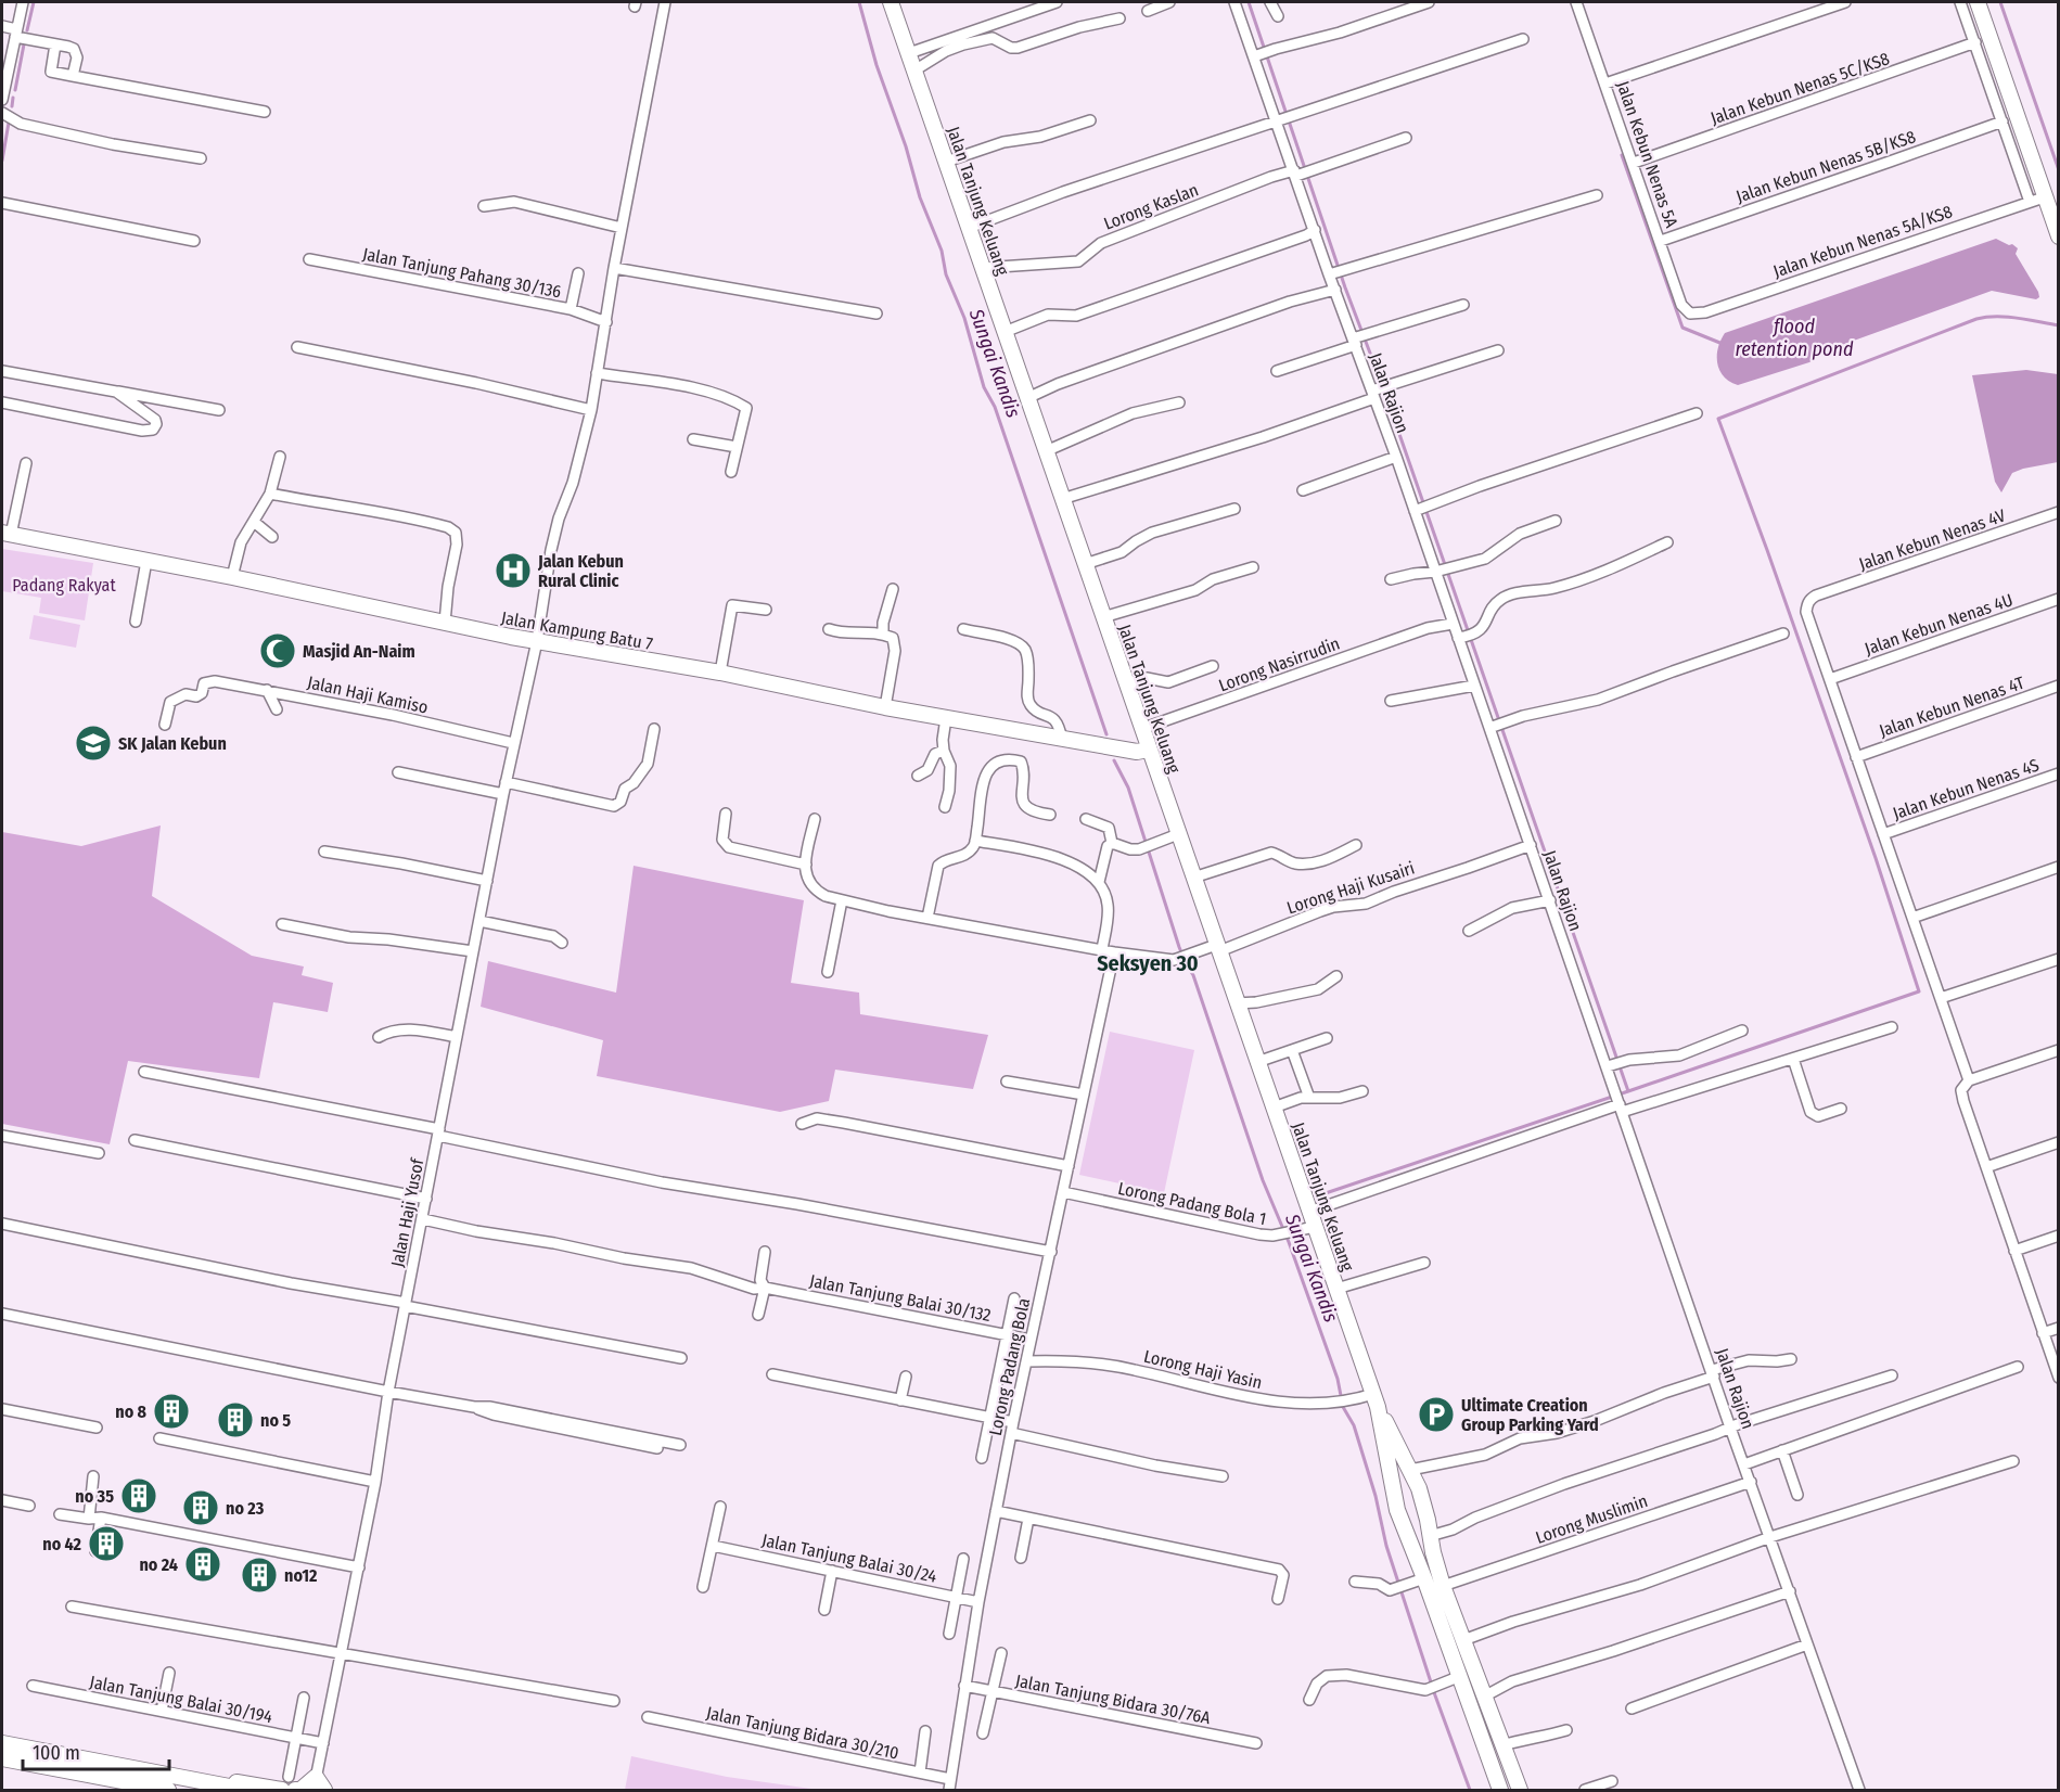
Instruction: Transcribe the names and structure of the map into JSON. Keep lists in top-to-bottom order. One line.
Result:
{"streets":{"main road":["Jalan Tanjung Keluang","Jalan Kampung Batu 7"],"street":["Jalan Kebun Nenas 5C/KS8","Jalan Kebun Nenas 5A","Jalan Kebun Nenas 5B/KS8","Lorong Kaslan","Jalan Kebun Nenas 5A/KS8","Jalan Tanjung Pahang 30/136","Jalan Rajion","Jalan Kebun Nenas 4V","Jalan Kebun Nenas 4U","Lorong Nasirrudin","Jalan Haji Kamiso","Jalan Kebun Nenas 4T","Jalan Kebun Nenas 4S","Lorong Haji Kusairi","Lorong Padang Bola 1","Jalan Haji Yusof","Jalan Tanjung Balai 30/132","Lorong Padang Bola","Lorong Haji Yasin","Lorong Muslimin","Jalan Tanjung Balai 30/24","Jalan Tanjung Balai 30/194","Jalan Tanjung Bidara 30/76A","Jalan Tanjung Bidara 30/210"]},"crossings":[["Jalan Kebun Nenas 5C/KS8","Jalan Kebun Nenas 5A"],["Jalan Kebun Nenas 5A","Jalan Kebun Nenas 5B/KS8"],["Jalan Kebun Nenas 5A","Jalan Kebun Nenas 5A/KS8"],["Jalan Tanjung Keluang","Lorong Kaslan"],["Jalan Tanjung Keluang","Jalan Kampung Batu 7"],["Jalan Tanjung Keluang","Lorong Nasirrudin"],["Jalan Tanjung Keluang","Lorong Haji Kusairi"],["Jalan Tanjung Keluang","Lorong Padang Bola 1"],["Jalan Tanjung Keluang","Lorong Haji Yasin"],["Jalan Tanjung Keluang","Lorong Muslimin"],["Lorong Kaslan","Jalan Rajion"],["Jalan Tanjung Pahang 30/136","Jalan Haji Yusof"],["Jalan Rajion","Lorong Nasirrudin"],["Jalan Rajion","Lorong Haji Kusairi"],["Jalan Rajion","Lorong Muslimin"],["Jalan Kebun Nenas 4V","Jalan Kebun Nenas 4U"],["Jalan Kampung Batu 7","Jalan Haji Yusof"],["Jalan Haji Kamiso","Jalan Haji Yusof"],["Lorong Haji Kusairi","Lorong Padang Bola"],["Lorong Padang Bola 1","Lorong Padang Bola"],["Jalan Haji Yusof","Jalan Tanjung Balai 30/132"],["Jalan Haji Yusof","Jalan Tanjung Balai 30/194"],["Jalan Tanjung Balai 30/132","Lorong Padang Bola"],["Lorong Padang Bola","Lorong Haji Yasin"],["Lorong Padang Bola","Jalan Tanjung Balai 30/24"],["Lorong Padang Bola","Jalan Tanjung Bidara 30/76A"],["Lorong Padang Bola","Jalan Tanjung Bidara 30/210"]],"districts":["Seksyen 30"],"water":["flood retention pond","Sungai Kandis"],"parks":["Padang Rakyat"],"places":{"hospital":["Jalan Kebun Rural Clinic"],"mosque":["Masjid An-Naim"],"school or university":["SK Jalan Kebun"],"building":["no 8","no 5","no 35","no 23","no 42","no 24","no12"],"parking":["Ultimate Creation Group Parking Yard"]},"scale_bar":"100 m"}
